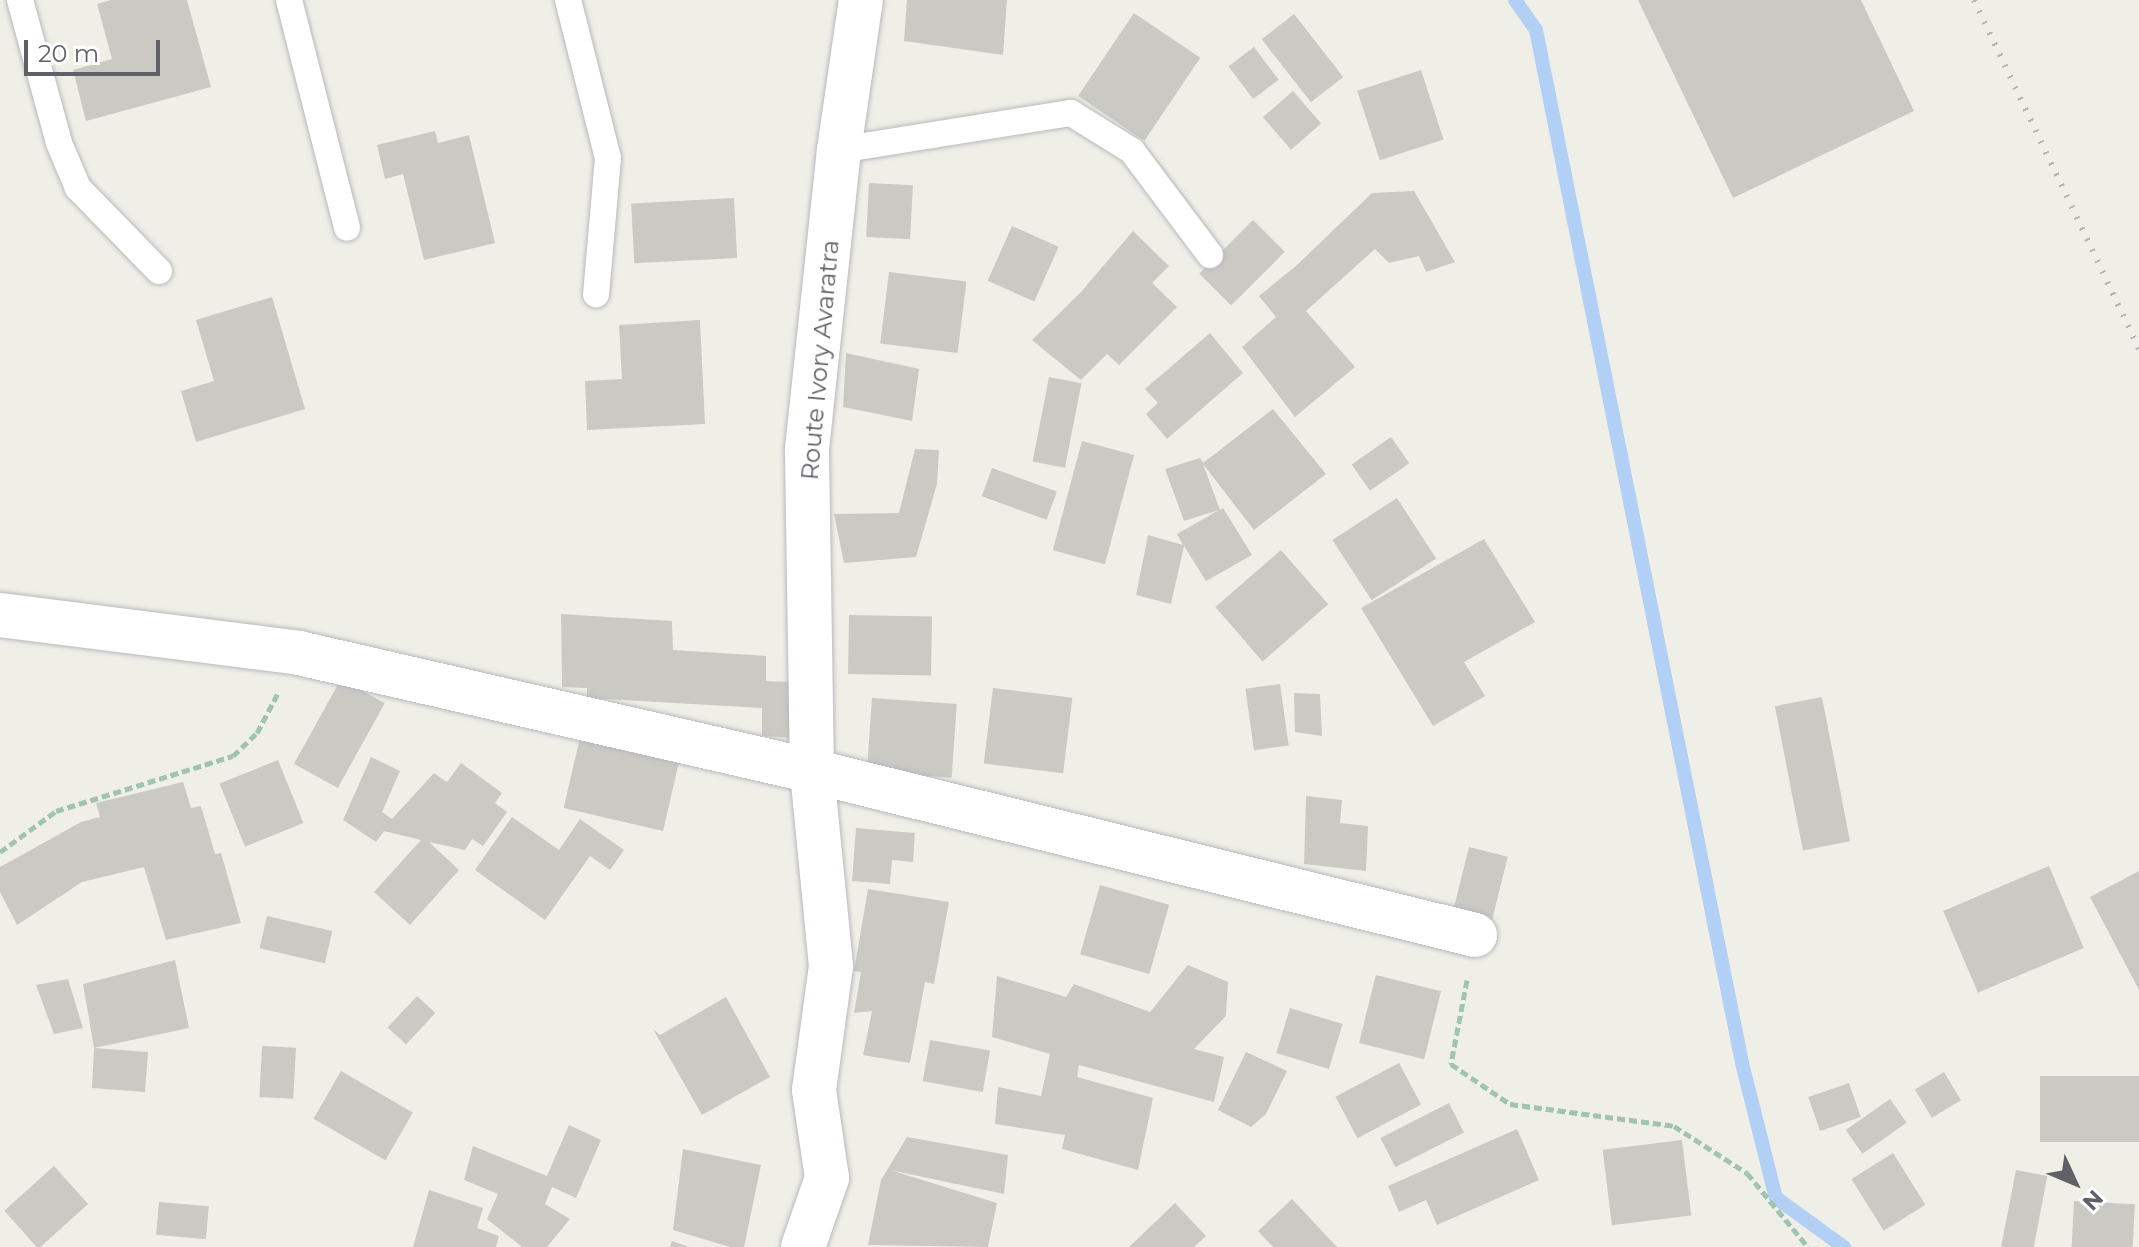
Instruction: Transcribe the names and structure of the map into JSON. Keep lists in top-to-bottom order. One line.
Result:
{"streets":{"street":["Route Ivory Avaratra"]},"scale_bar":"20 m","north":"bottom right"}
